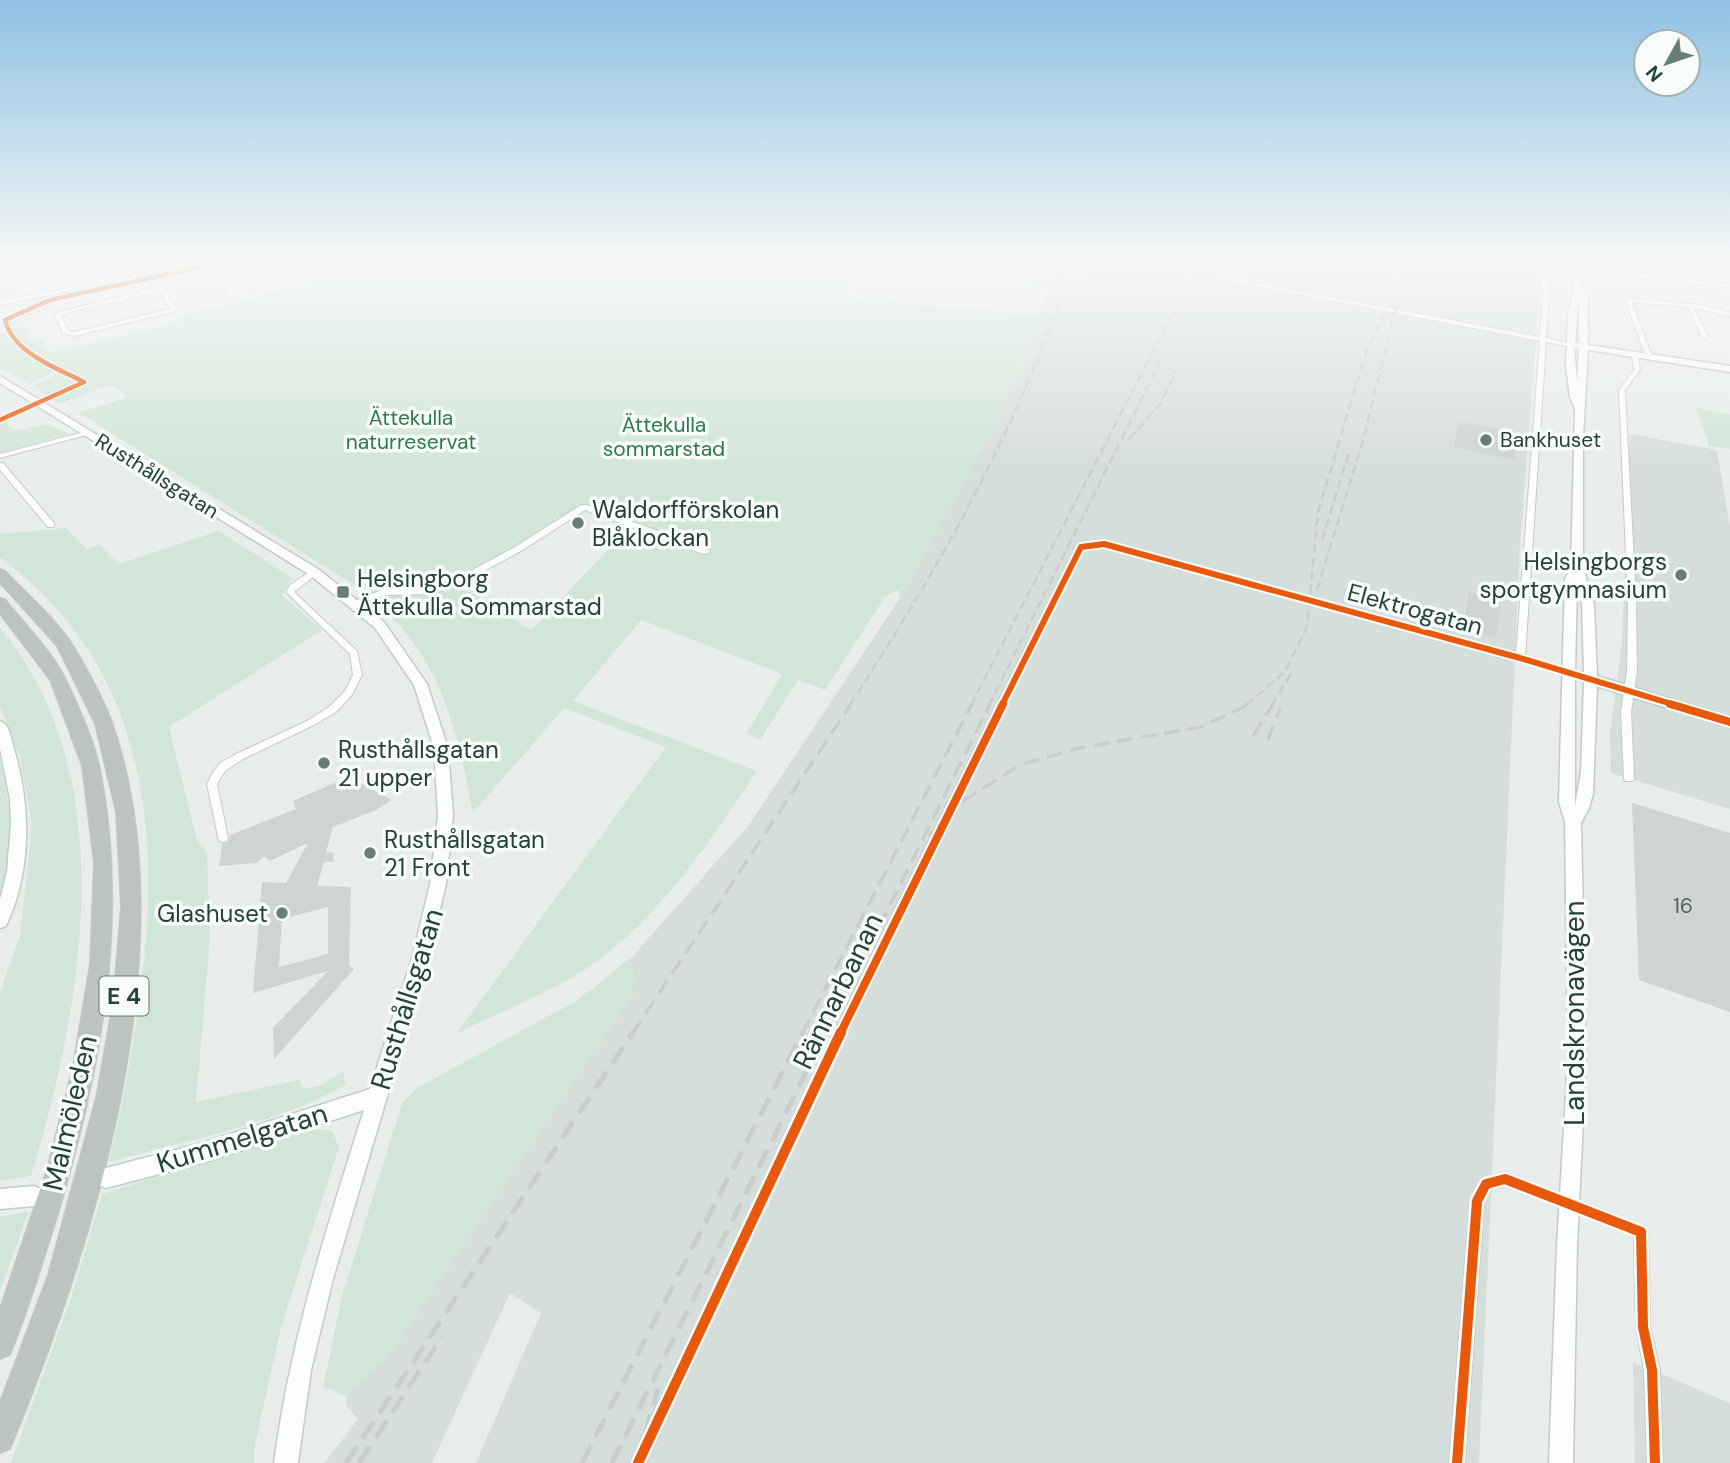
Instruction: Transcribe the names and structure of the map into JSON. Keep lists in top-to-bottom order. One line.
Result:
{"streets":{"highway":["E 4","Malmöleden"],"main road":["Rusthållsgatan","Elektrogatan","Landskronavägen","Kummelgatan"],"street":["Rännarbanan"]},"crossings":[["Rusthållsgatan","Kummelgatan"],["Elektrogatan","Rännarbanan"],["Elektrogatan","Landskronavägen"]],"parks":["Ättekulla naturreservat","Ättekulla sommarstad"],"places":{"other":["Bankhuset","Waldorfförskolan Blåklockan","Helsingborgs sportgymnasium","Rusthållsgatan 21 upper","Rusthållsgatan 21 Front","Glashuset"],"transit":["Helsingborg Ättekulla Sommarstad"]},"house_numbers":["16"],"north":"bottom left"}
